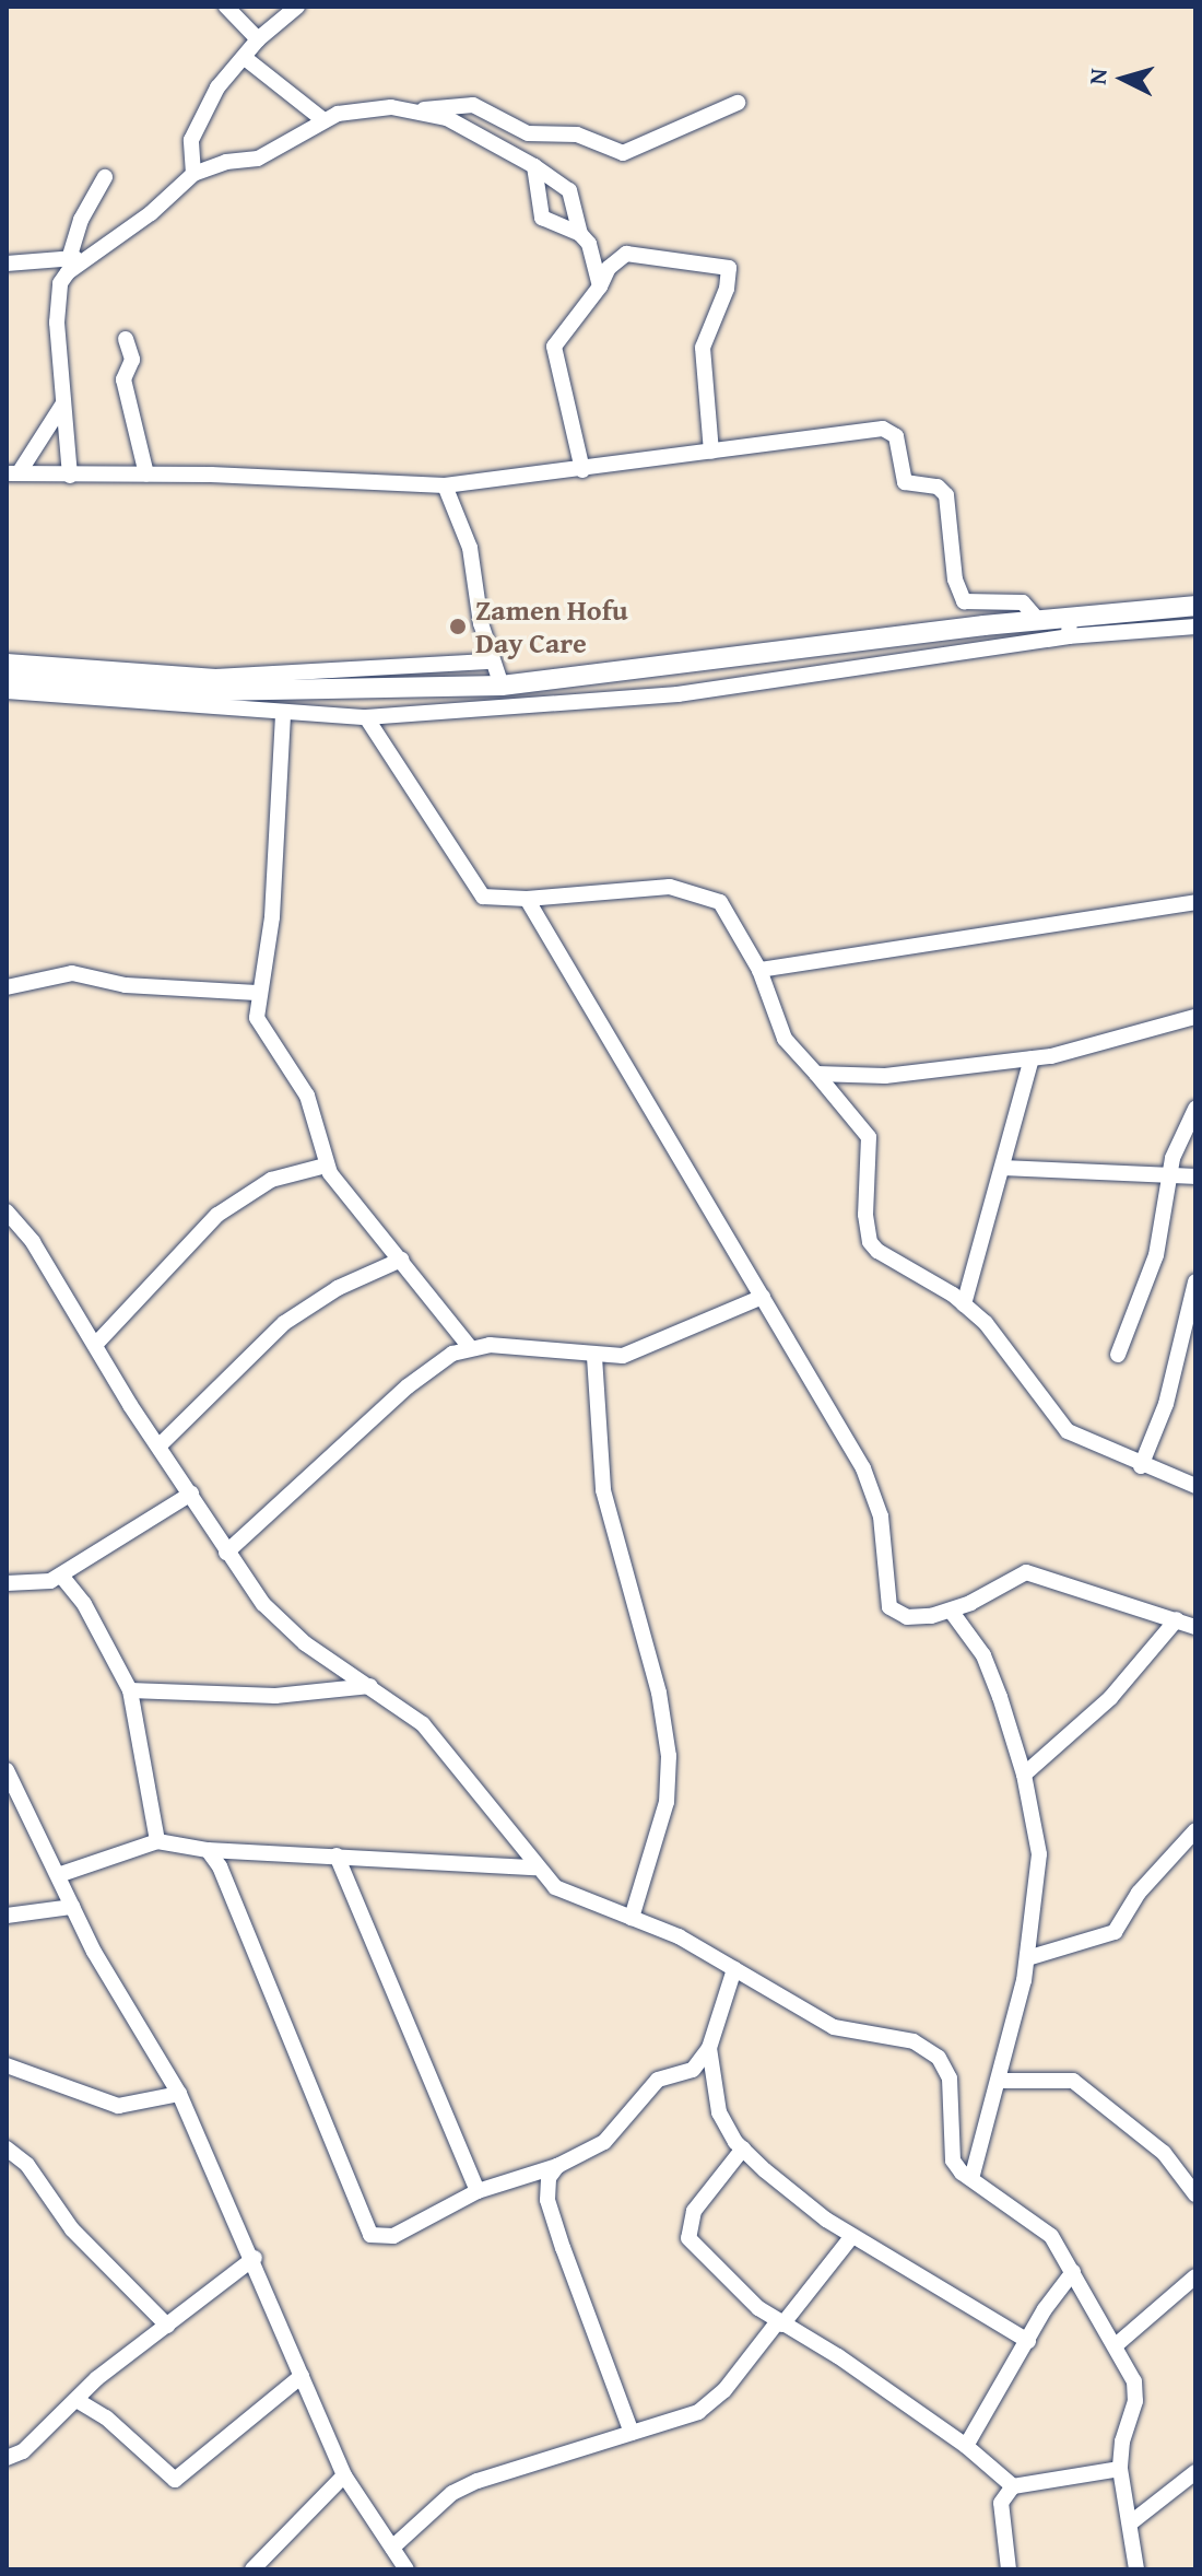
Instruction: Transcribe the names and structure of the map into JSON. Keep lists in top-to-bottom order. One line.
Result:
{"places":["Zamen Hofu Day Care"],"north":"left"}
